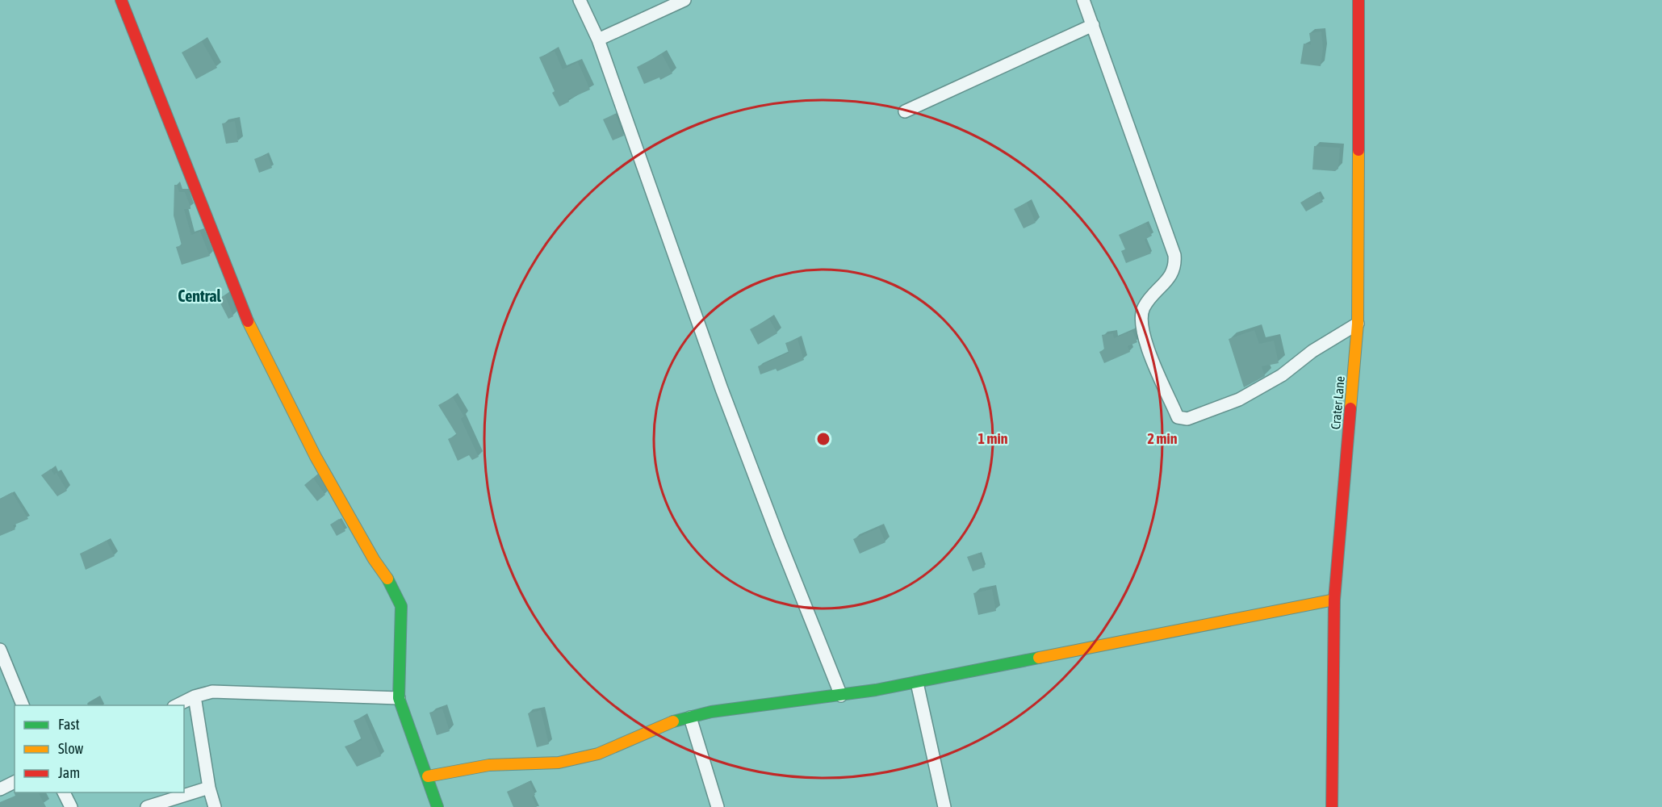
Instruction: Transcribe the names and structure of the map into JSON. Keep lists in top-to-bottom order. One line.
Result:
{"streets":{"street":["Crater Lane"]},"districts":["Central"],"legend":["Fast","Slow","Jam"],"rings":["1 min","2 min"]}
